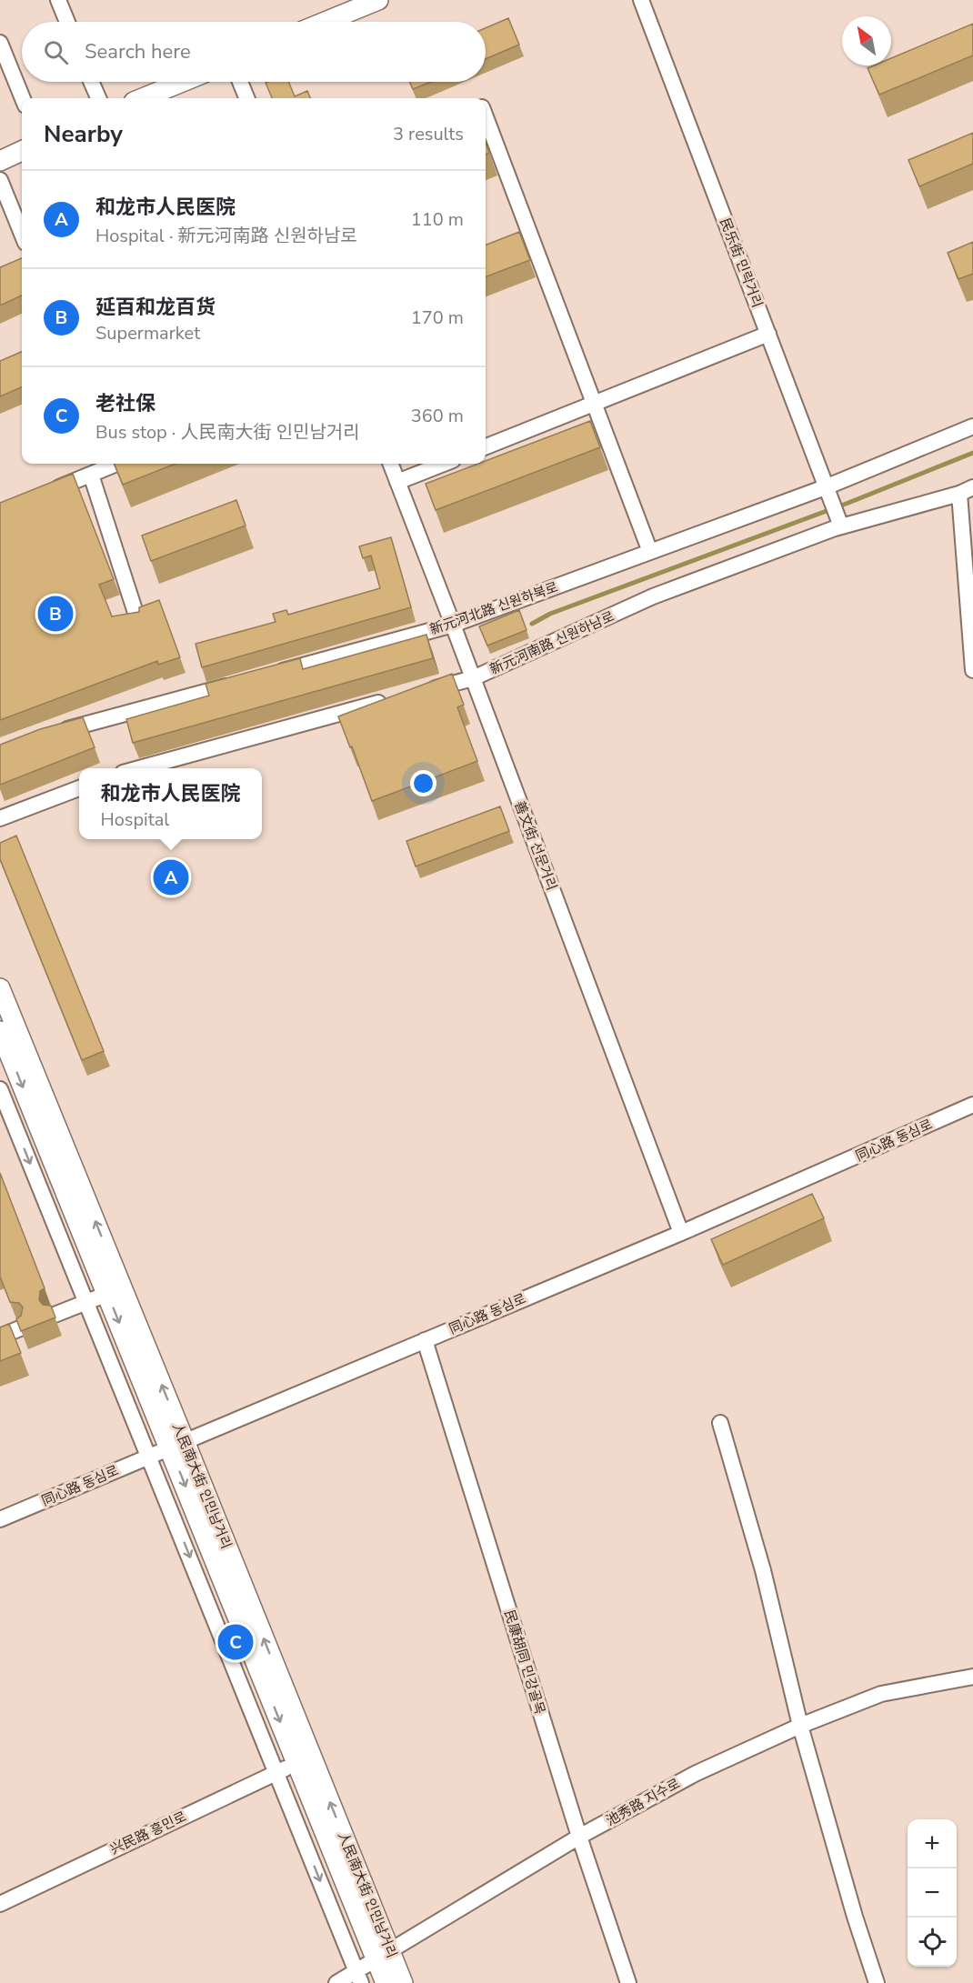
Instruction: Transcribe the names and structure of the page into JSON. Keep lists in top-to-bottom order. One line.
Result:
{"streets":{"main road":["人民南大街 인민남거리"],"street":["民乐街 민락거리","新元河北路 신원하북로","新元河南路 신원하남로","善文街 선문거리","同心路 동심로","民康胡同 민강골목","池秀路 지수로","兴民路 흥민로"]},"crossings":[["民乐街 민락거리","新元河北路 신원하북로"],["民乐街 민락거리","新元河南路 신원하남로"],["新元河北路 신원하북로","善文街 선문거리"],["新元河南路 신원하남로","善文街 선문거리"],["善文街 선문거리","同心路 동심로"],["同心路 동심로","人民南大街 인민남거리"],["同心路 동심로","民康胡同 민강골목"],["人民南大街 인민남거리","池秀路 지수로"],["人民南大街 인민남거리","兴民路 흥민로"],["民康胡同 민강골목","池秀路 지수로"]],"north":"top left","page":{"search":"Search here","heading":["Nearby","3 results"],"list":[{"mark":"A","name":"和龙市人民医院","note":"Hospital · 新元河南路 신원하남로","value":"110 m"},{"mark":"B","name":"延百和龙百货","note":"Supermarket","value":"170 m"},{"mark":"C","name":"老社保","note":"Bus stop · 人民南大街 인민남거리","value":"360 m"}],"pins":["B","A","C"],"popup":["和龙市人民医院","Hospital"],"map_buttons":["+","−"]}}
